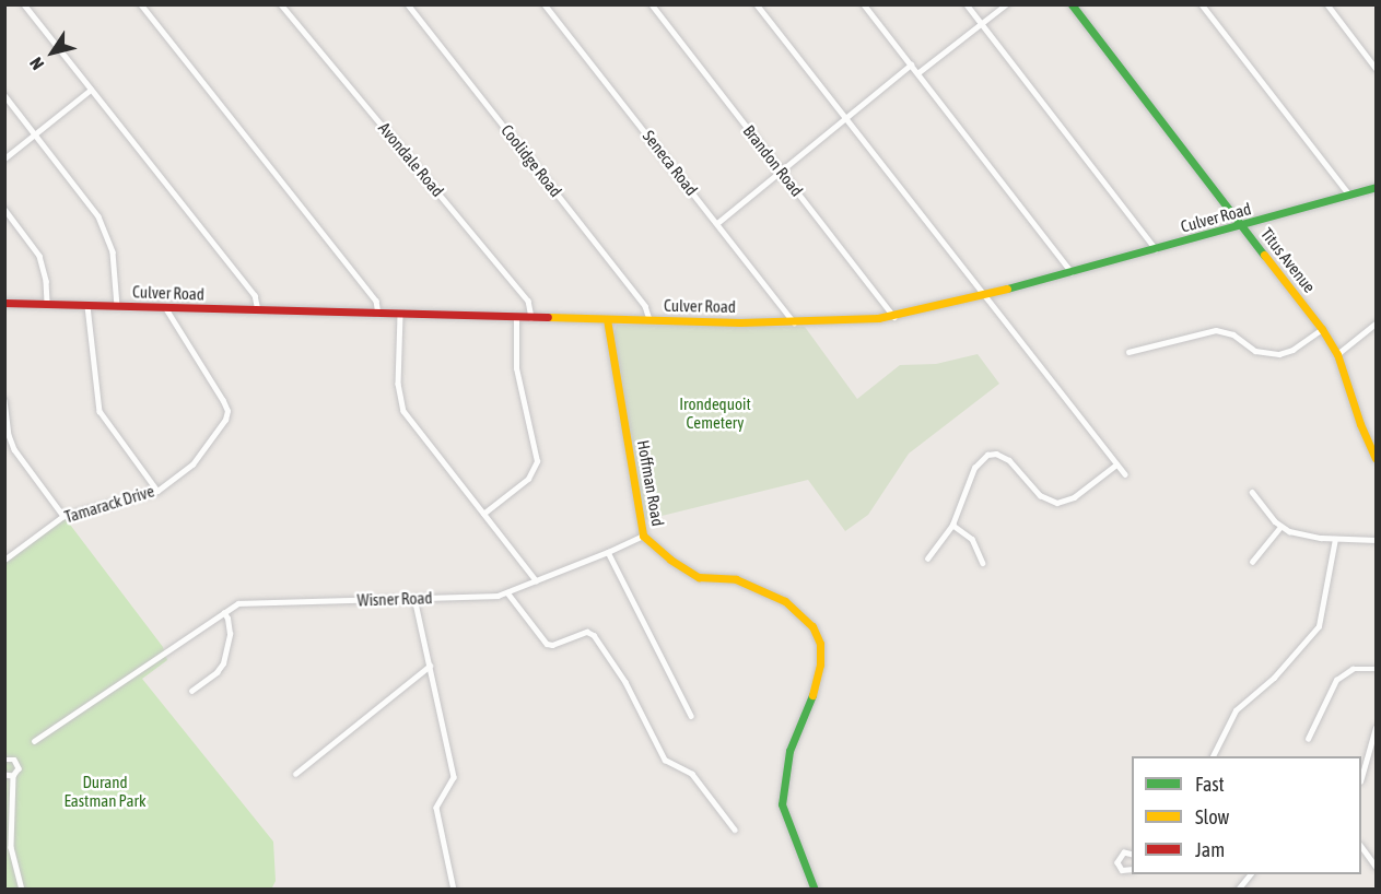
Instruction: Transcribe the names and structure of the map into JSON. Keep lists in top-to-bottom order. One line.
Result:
{"streets":{"main road":["Culver Road","Titus Avenue","Hoffman Road"],"street":["Avondale Road","Coolidge Road","Brandon Road","Seneca Road","Tamarack Drive","Wisner Road"]},"crossings":[["Avondale Road","Culver Road"],["Coolidge Road","Culver Road"],["Brandon Road","Culver Road"],["Seneca Road","Culver Road"],["Culver Road","Titus Avenue"],["Culver Road","Hoffman Road"],["Culver Road","Tamarack Drive"],["Hoffman Road","Wisner Road"]],"parks":["Irondequoit Cemetery","Durand Eastman Park"],"legend":["Fast","Slow","Jam"],"north":"bottom left"}
